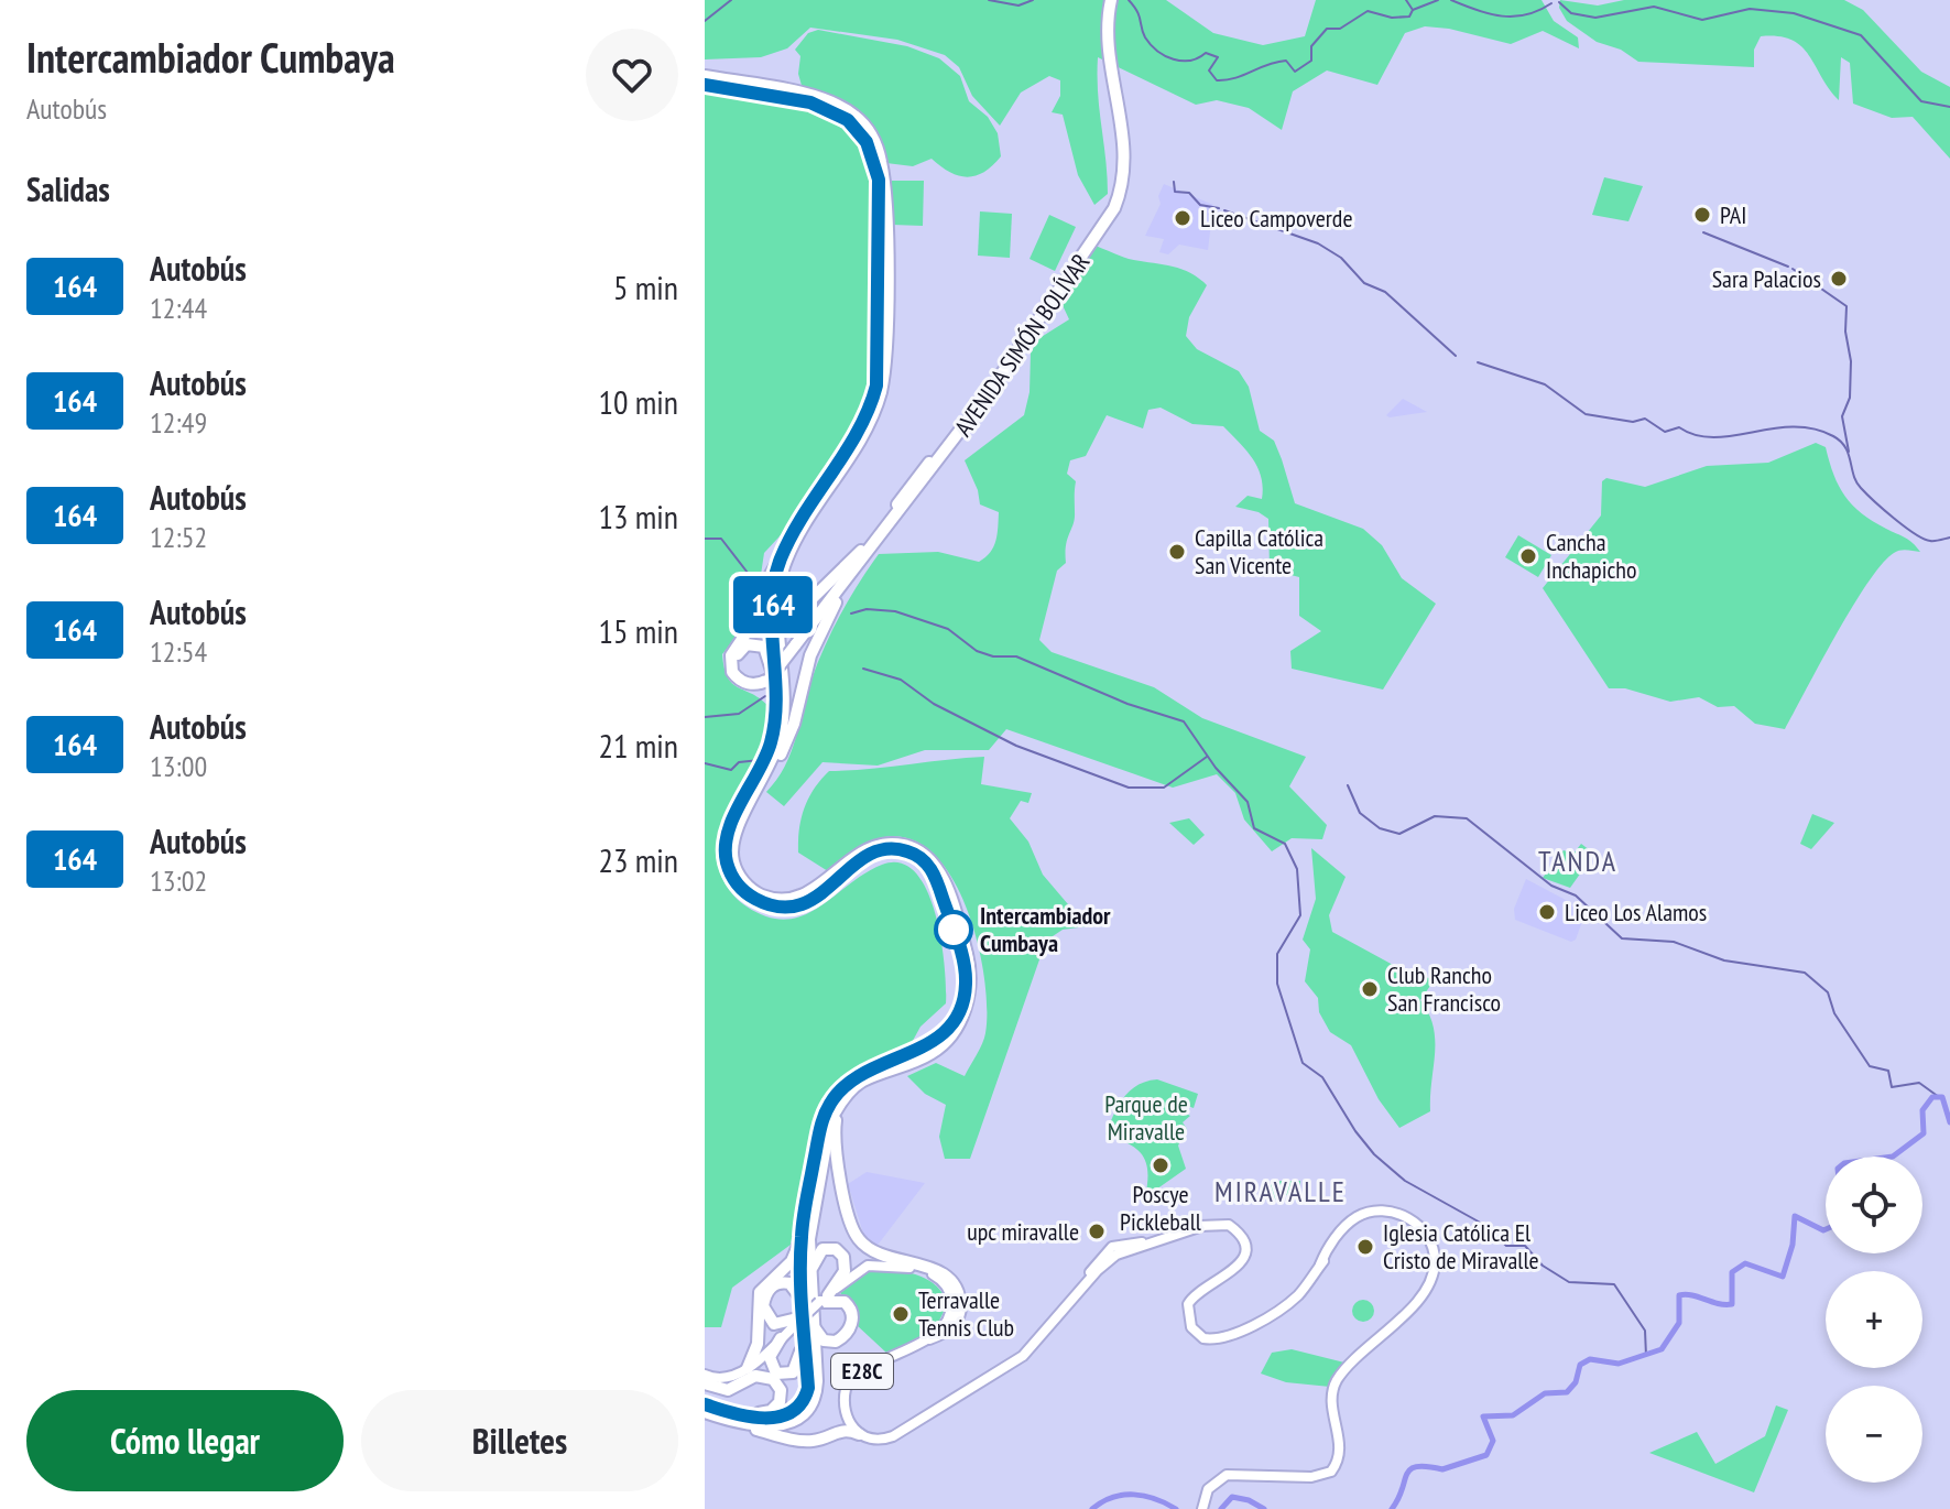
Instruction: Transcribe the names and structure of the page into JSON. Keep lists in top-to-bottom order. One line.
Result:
{"streets":{"highway":["AVENIDA SIMÓN BOLÍVAR"],"main road":["E28C"]},"districts":["TANDA","MIRAVALLE"],"parks":["Parque de Miravalle"],"places":["PAI","Liceo Campoverde","Sara Palacios","Capilla Católica San Vicente","Cancha Inchapicho","Liceo Los Alamos","Intercambiador Cumbaya","Club Rancho San Francisco","Poscye Pickleball","upc miravalle","Iglesia Católica El Cristo de Miravalle","Terravalle Tennis Club"],"lines":["bus line 164"],"page":{"heading":[["Intercambiador Cumbaya","Autobús"],"Salidas"],"on_map":"164","list":[{"mark":"164","name":"Autobús","note":"12:44","value":"5 min"},{"mark":"164","name":"Autobús","note":"12:49","value":"10 min"},{"mark":"164","name":"Autobús","note":"12:52","value":"13 min"},{"mark":"164","name":"Autobús","note":"12:54","value":"15 min"},{"mark":"164","name":"Autobús","note":"13:00","value":"21 min"},{"mark":"164","name":"Autobús","note":"13:02","value":"23 min"}],"map_buttons":["+","−"],"buttons":["Cómo llegar","Billetes"]}}
